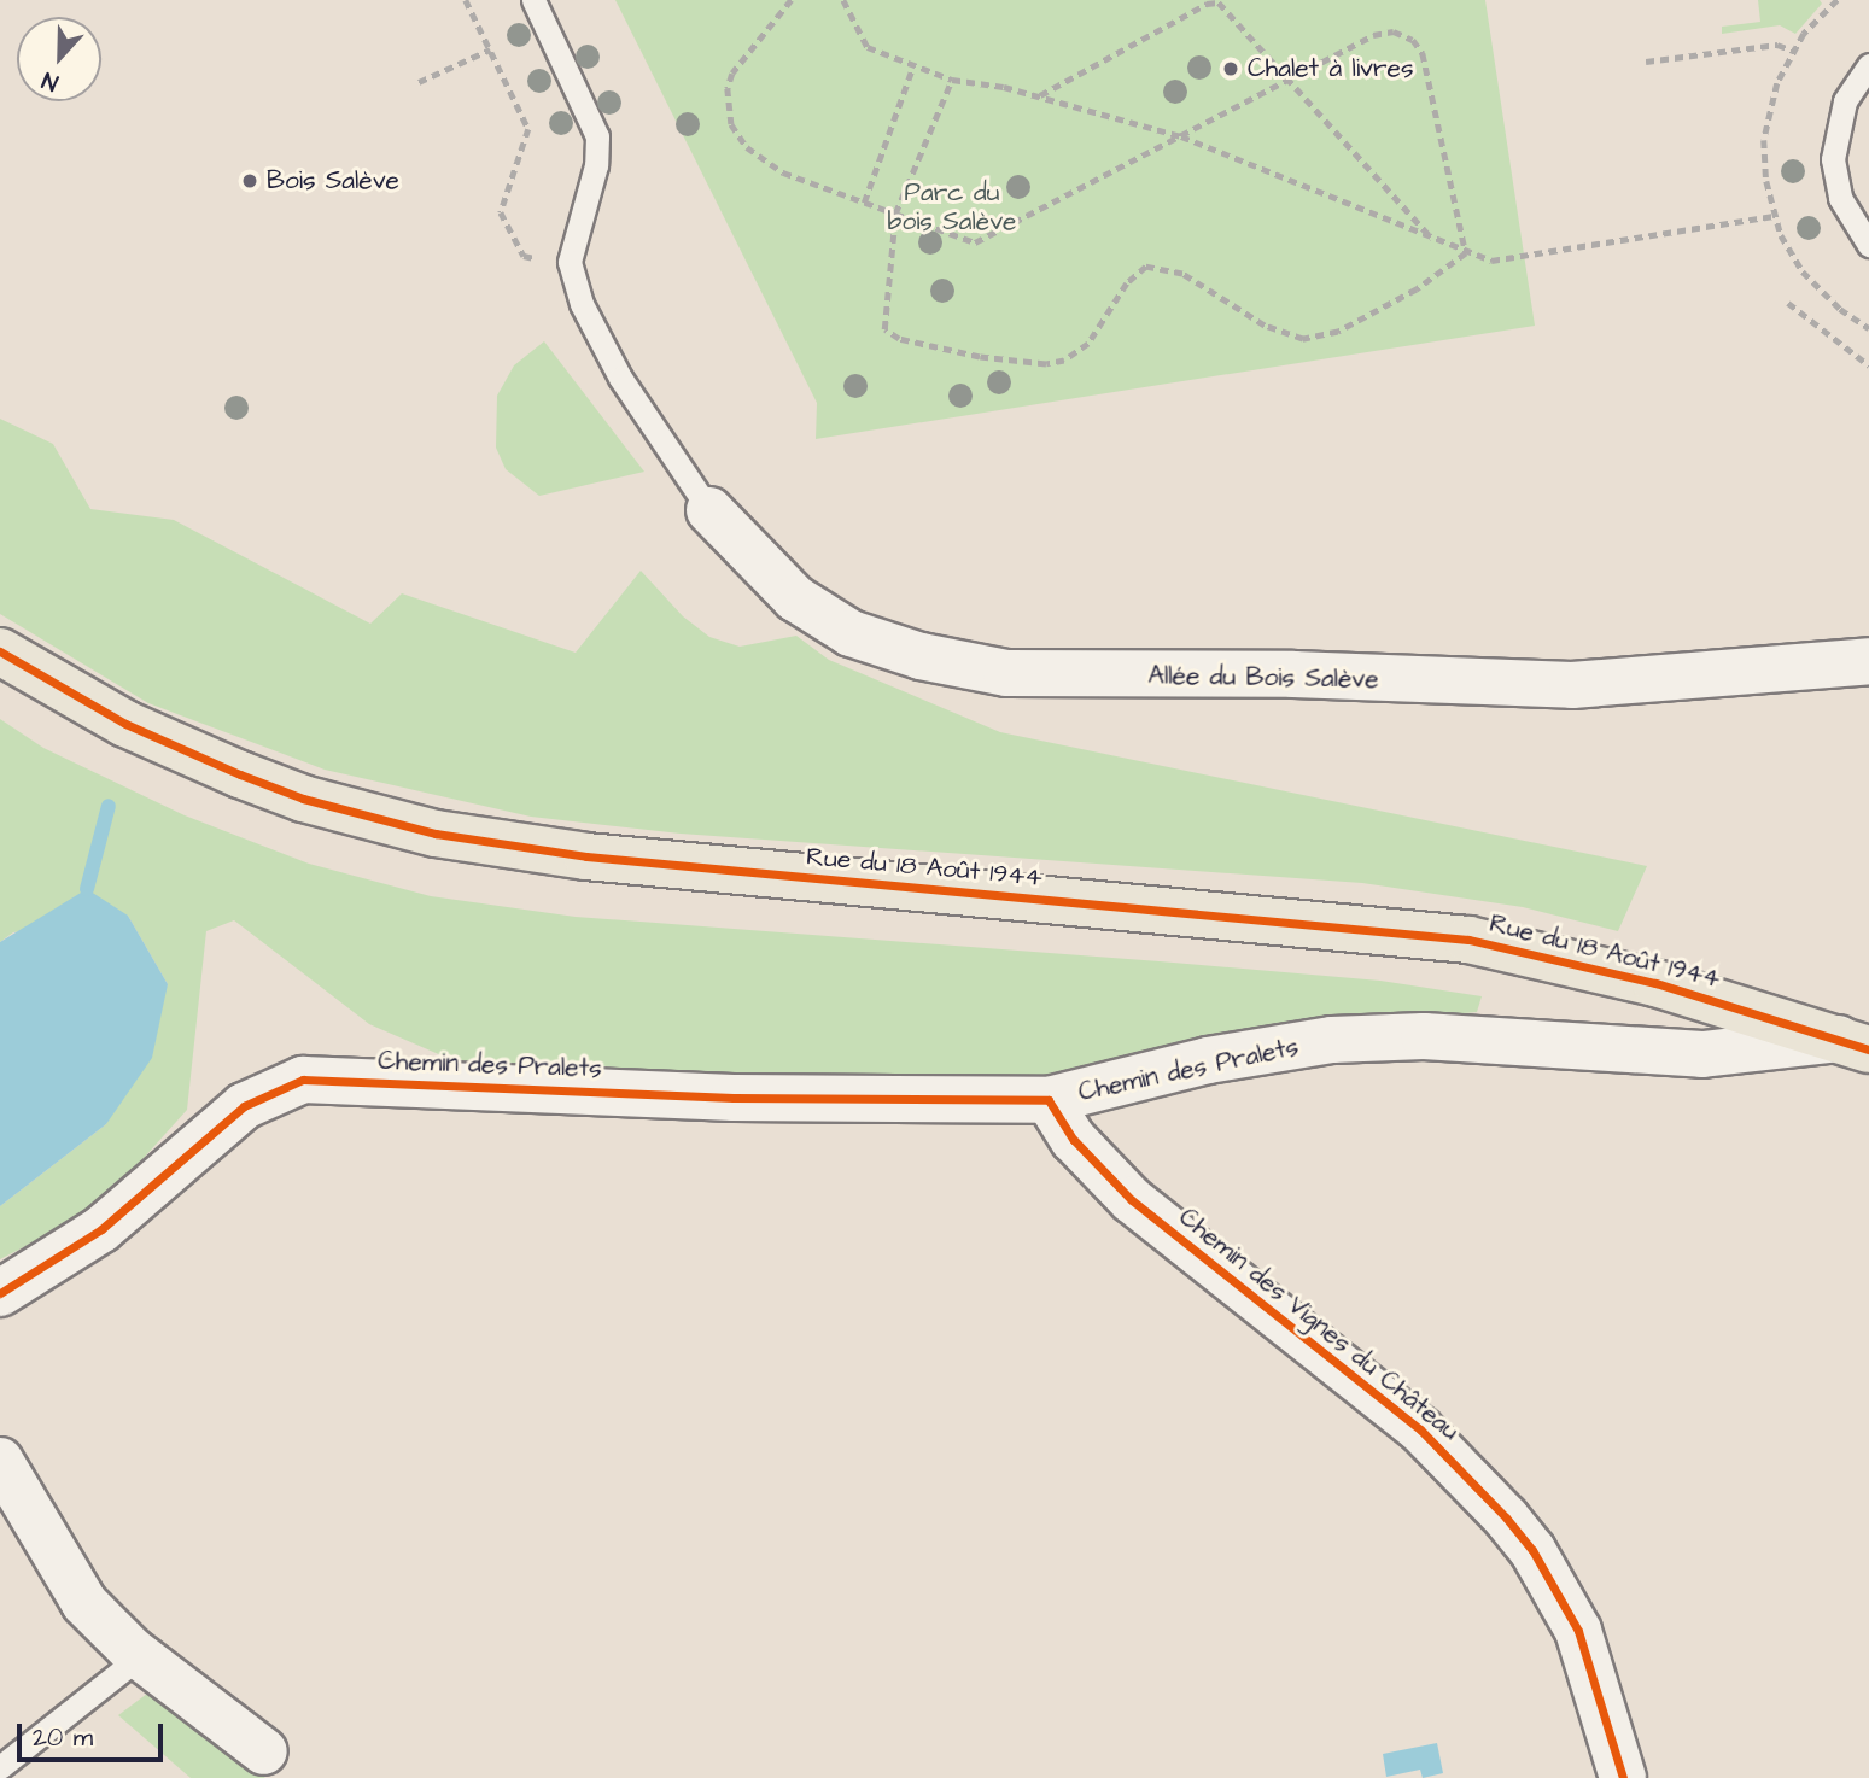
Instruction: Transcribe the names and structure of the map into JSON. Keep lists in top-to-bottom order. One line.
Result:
{"streets":{"main road":["Rue du 18 Août 1944"],"street":["Allée du Bois Salève","Chemin des Pralets","Chemin des Vignes du Château"]},"crossings":[["Rue du 18 Août 1944","Chemin des Pralets"],["Chemin des Pralets","Chemin des Vignes du Château"]],"parks":["Parc du bois Salève"],"places":["Chalet à livres","Bois Salève"],"scale_bar":"20 m","north":"bottom"}
